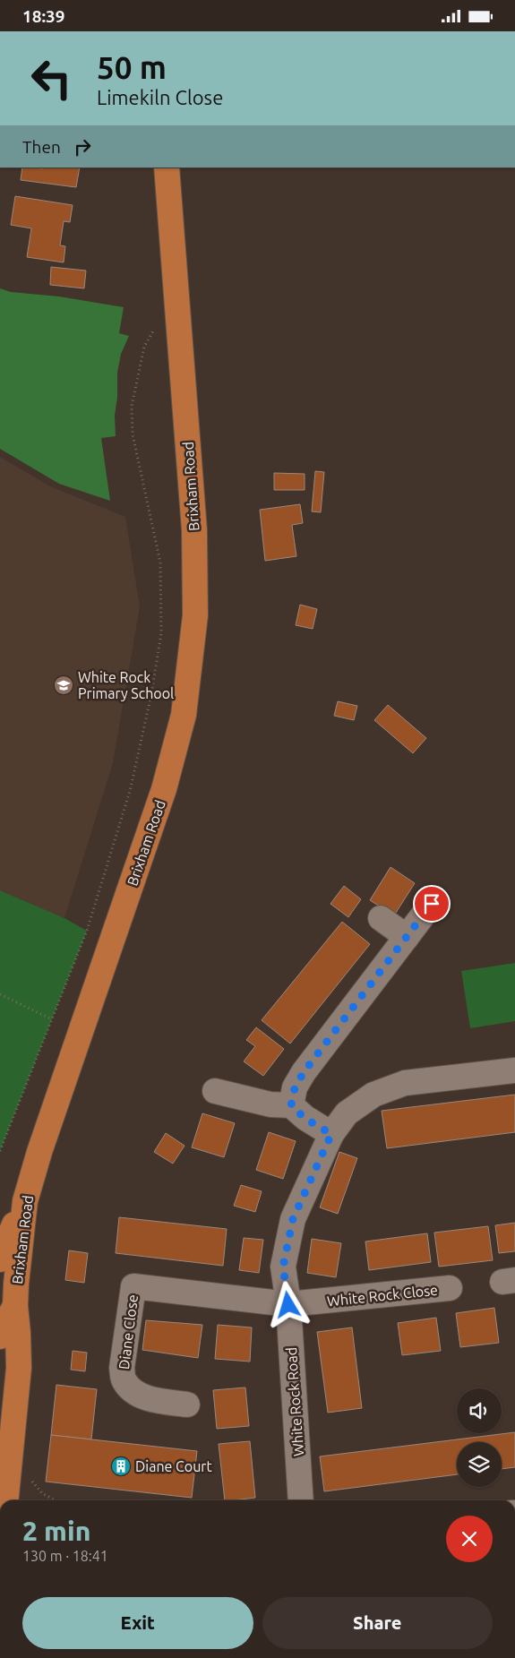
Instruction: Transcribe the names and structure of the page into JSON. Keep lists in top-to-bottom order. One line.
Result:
{"streets":{"main road":["Brixham Road"],"street":["White Rock Close","Diane Close","White Rock Road"]},"crossings":[["White Rock Close","Diane Close"],["White Rock Close","White Rock Road"],["Diane Close","White Rock Road"]],"places":{"school or university":["White Rock Primary School"],"building":["Diane Court"]},"page":{"status":"18:39","turn":["50 m","Limekiln Close"],"then":"Then","heading":["2 min","130 m · 18:41"],"buttons":["Exit","Share"]}}
